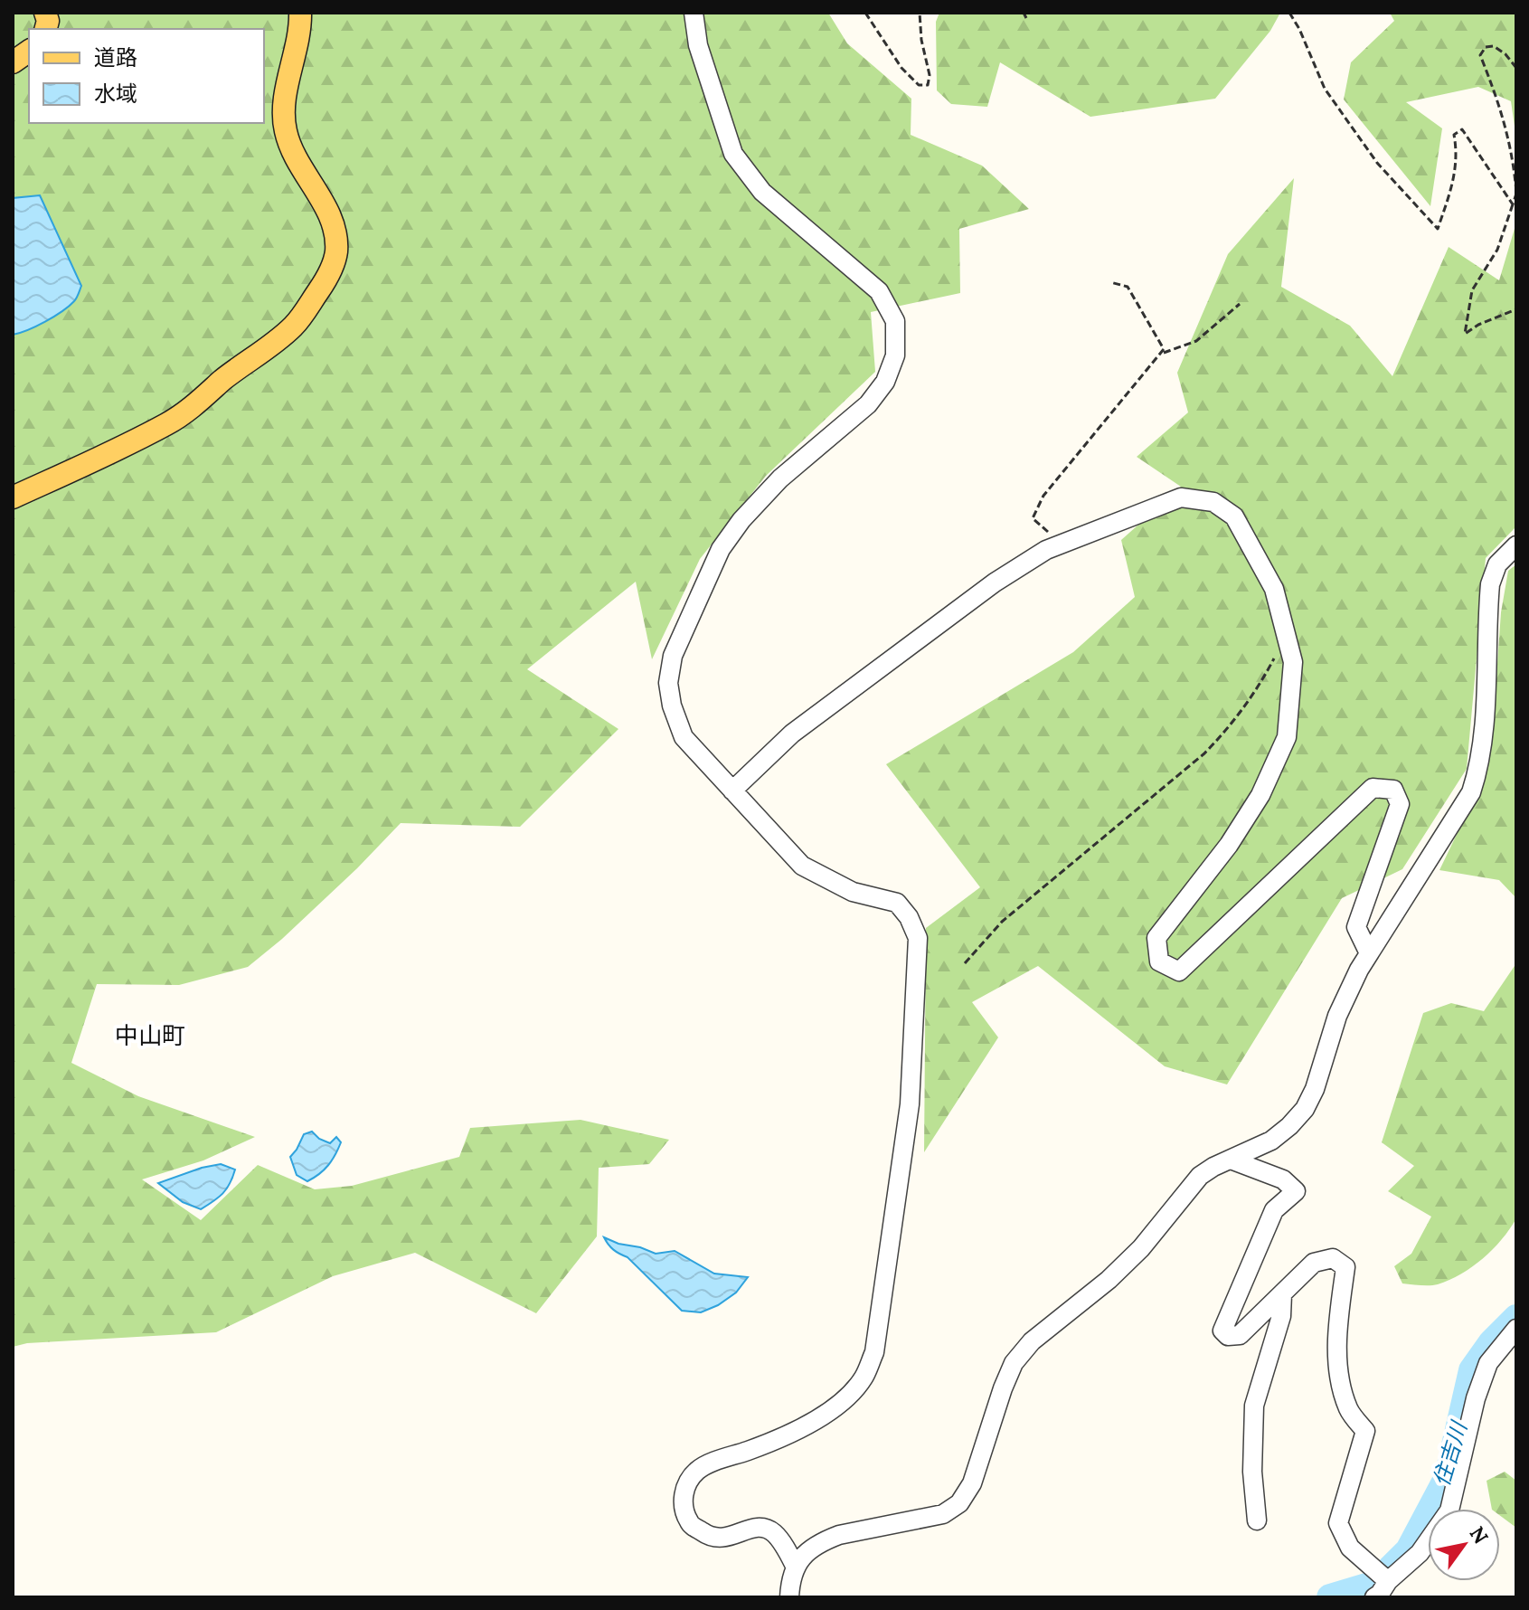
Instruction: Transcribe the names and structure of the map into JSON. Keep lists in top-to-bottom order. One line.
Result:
{"districts":["中山町"],"water":["住吉川"],"legend":["道路","水域"],"north":"top right"}
